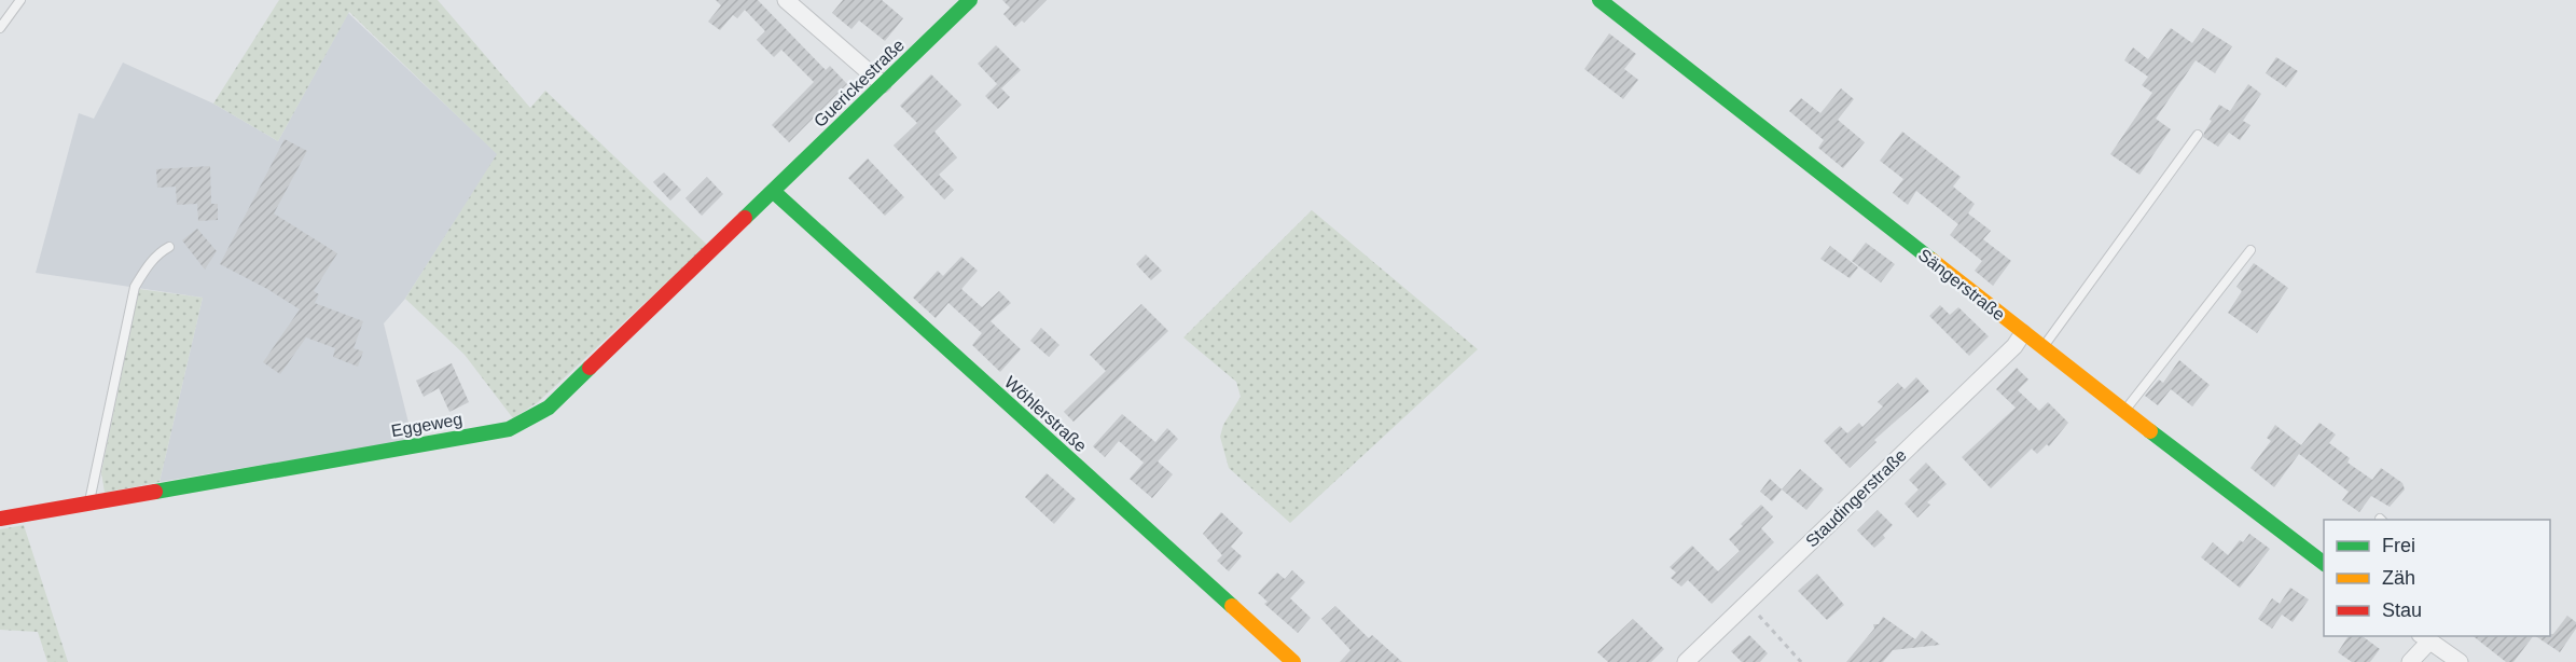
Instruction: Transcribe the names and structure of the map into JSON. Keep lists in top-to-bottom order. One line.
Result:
{"streets":{"street":["Guerickestraße","Sängerstraße","Wöhlerstraße","Eggeweg","Staudingerstraße"]},"crossings":[["Guerickestraße","Wöhlerstraße"],["Guerickestraße","Eggeweg"],["Sängerstraße","Staudingerstraße"],["Wöhlerstraße","Eggeweg"]],"legend":["Frei","Zäh","Stau"]}
